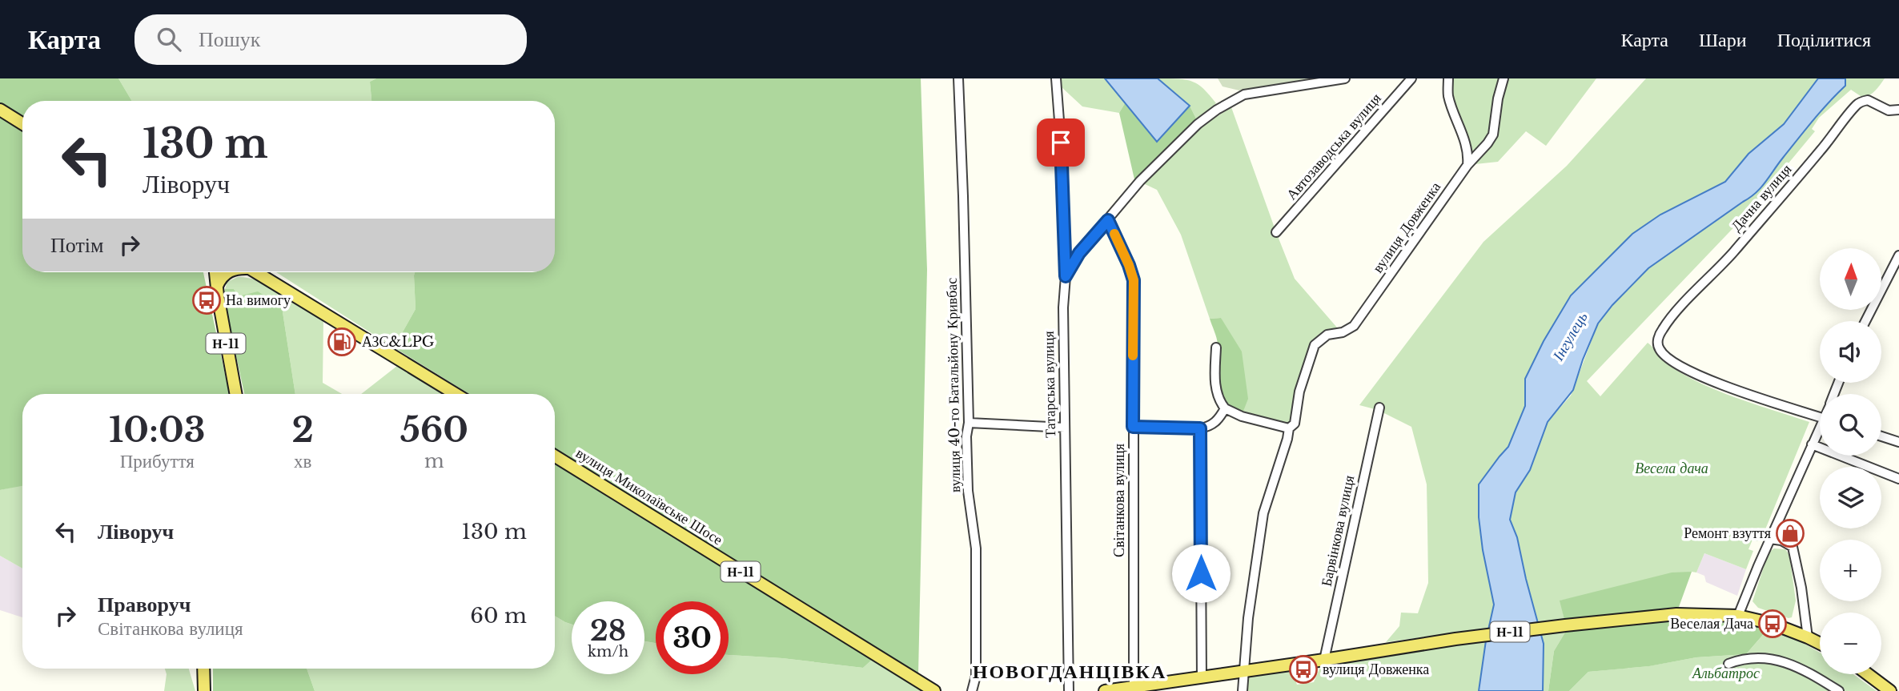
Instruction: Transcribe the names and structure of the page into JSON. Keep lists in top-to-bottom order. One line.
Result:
{"streets":{"main road":["Н-11","вулиця Миколаївське Шосе"],"street":["Автозаводська вулиця","Дачна вулиця","вулиця Довженка","Татарська вулиця","вулиця 40-го Батальйону Кривбас","Світанкова вулиця","Барвінкова вулиця"]},"crossings":[["вулиця Довженка","Н-11"],["Н-11","Світанкова вулиця"],["Н-11","Барвінкова вулиця"]],"districts":["НОВОГДАНЦІВКА"],"water":["Інгулець"],"parks":["Весела дача","Альбатрос"],"places":{"bus stop":["На вимогу","Веселая Дача","вулиця Довженка"],"fuel station":["АЗС&LPG"],"shop":["Ремонт взуття"]},"north":"top","page":{"header":"Карта","search":"Пошук","nav":["Карта","Шари","Поділитися"],"turn":["130 m","Ліворуч"],"then":"Потім","map_buttons":["+","−"],"eta":["10:03","Прибуття","2","хв","560","m"],"list":[{"name":"Ліворуч","value":"130 m"},{"name":"Праворуч","note":"Світанкова вулиця","value":"60 m"}],"speed":"28 km/h","limit":"30"}}
